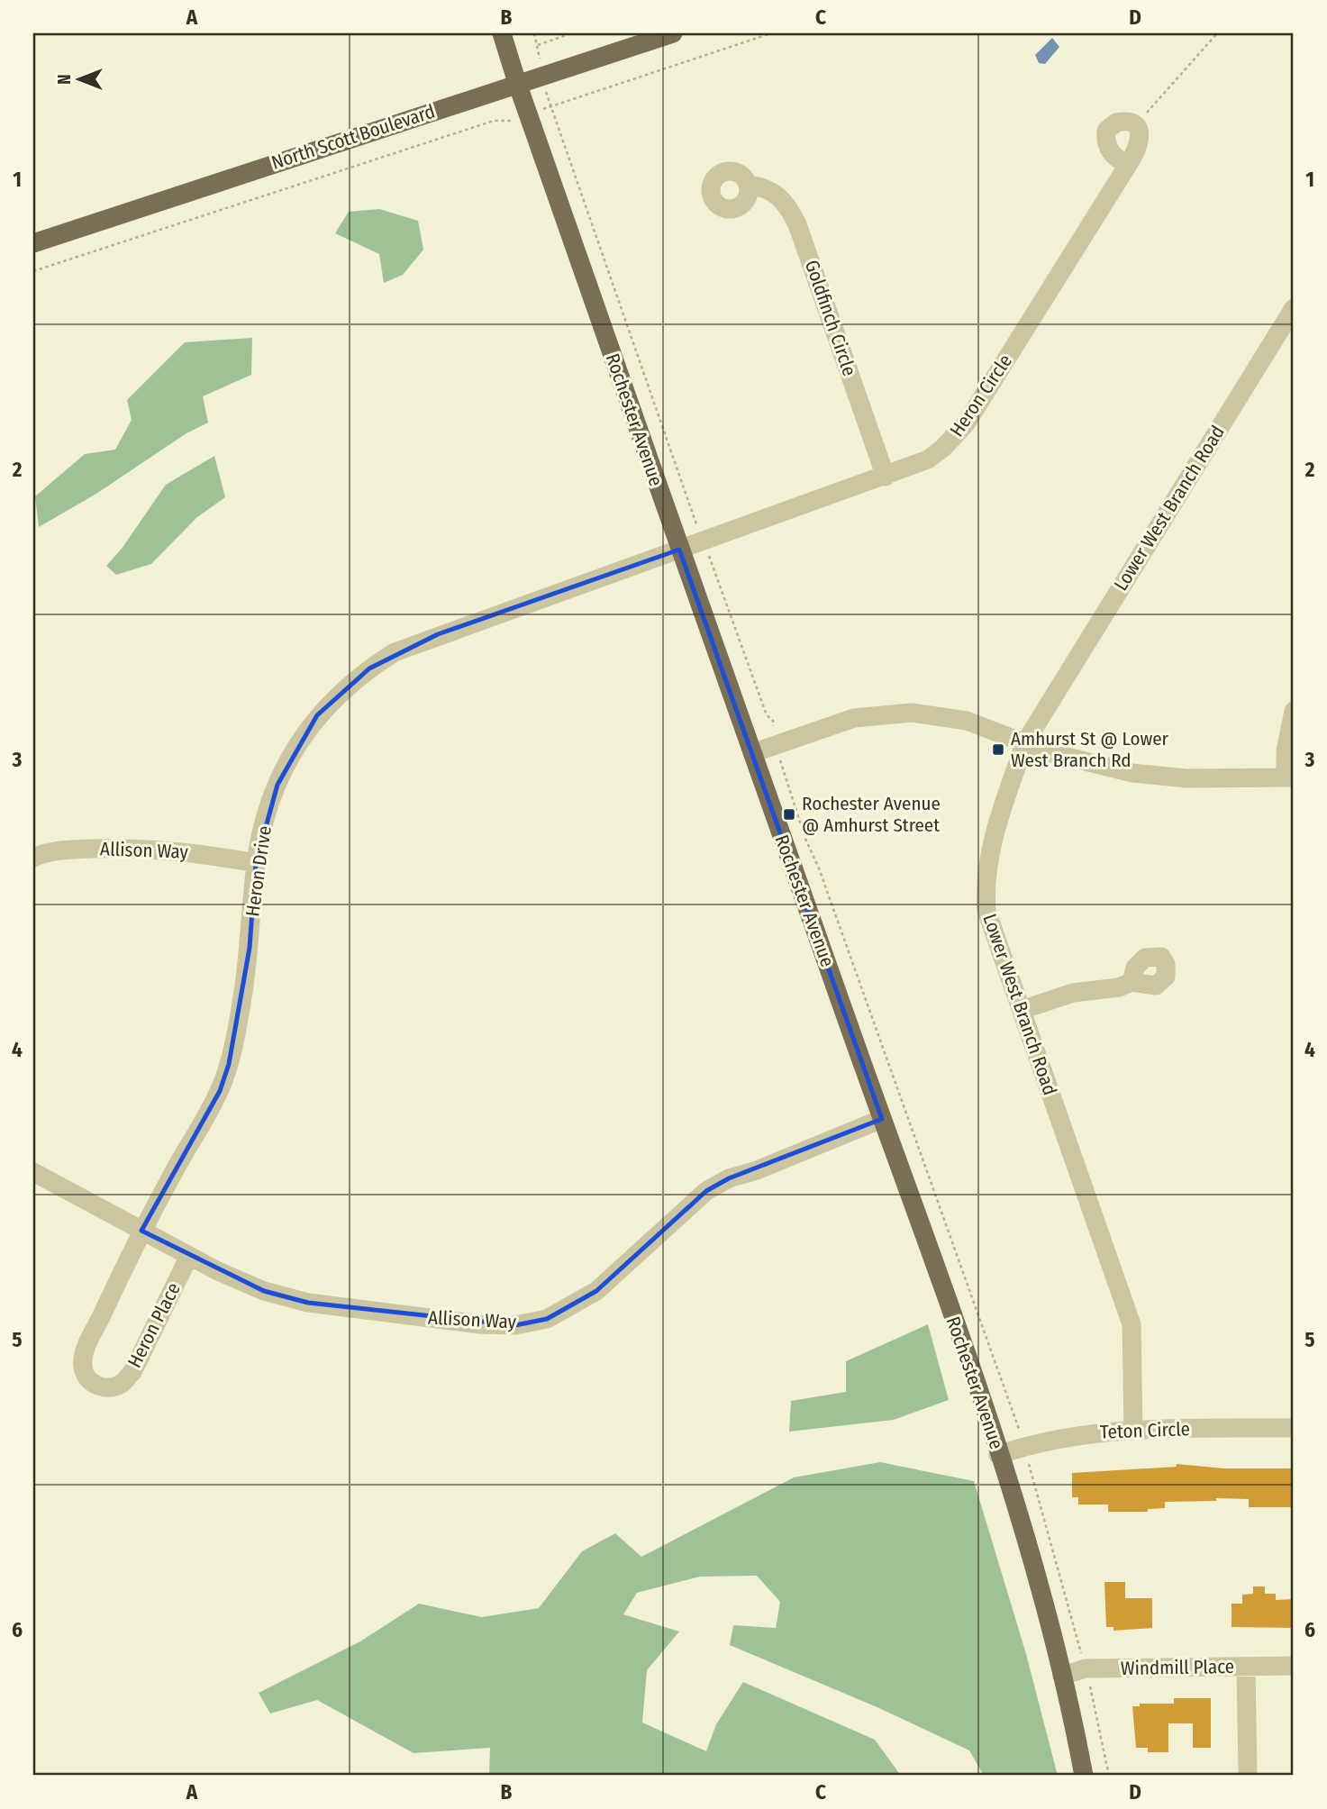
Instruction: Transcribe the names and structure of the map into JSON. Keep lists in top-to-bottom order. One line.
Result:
{"streets":{"main road":["North Scott Boulevard","Rochester Avenue"],"street":["Goldfinch Circle","Heron Circle","Lower West Branch Road","Allison Way","Heron Drive","Heron Place","Teton Circle","Windmill Place"]},"crossings":[["North Scott Boulevard","Rochester Avenue"],["Goldfinch Circle","Heron Circle"],["Heron Circle","Rochester Avenue"],["Heron Circle","Heron Drive"],["Rochester Avenue","Allison Way"],["Rochester Avenue","Heron Drive"],["Rochester Avenue","Teton Circle"],["Rochester Avenue","Windmill Place"],["Lower West Branch Road","Teton Circle"],["Allison Way","Heron Drive"],["Allison Way","Heron Place"],["Heron Drive","Heron Place"]],"places":{"transit":["Amhurst St @ Lower West Branch Rd","Rochester Avenue @ Amhurst Street"]},"north":"left","grid":{"columns":["A","B","C","D"],"rows":["1","2","3","4","5","6"]}}
